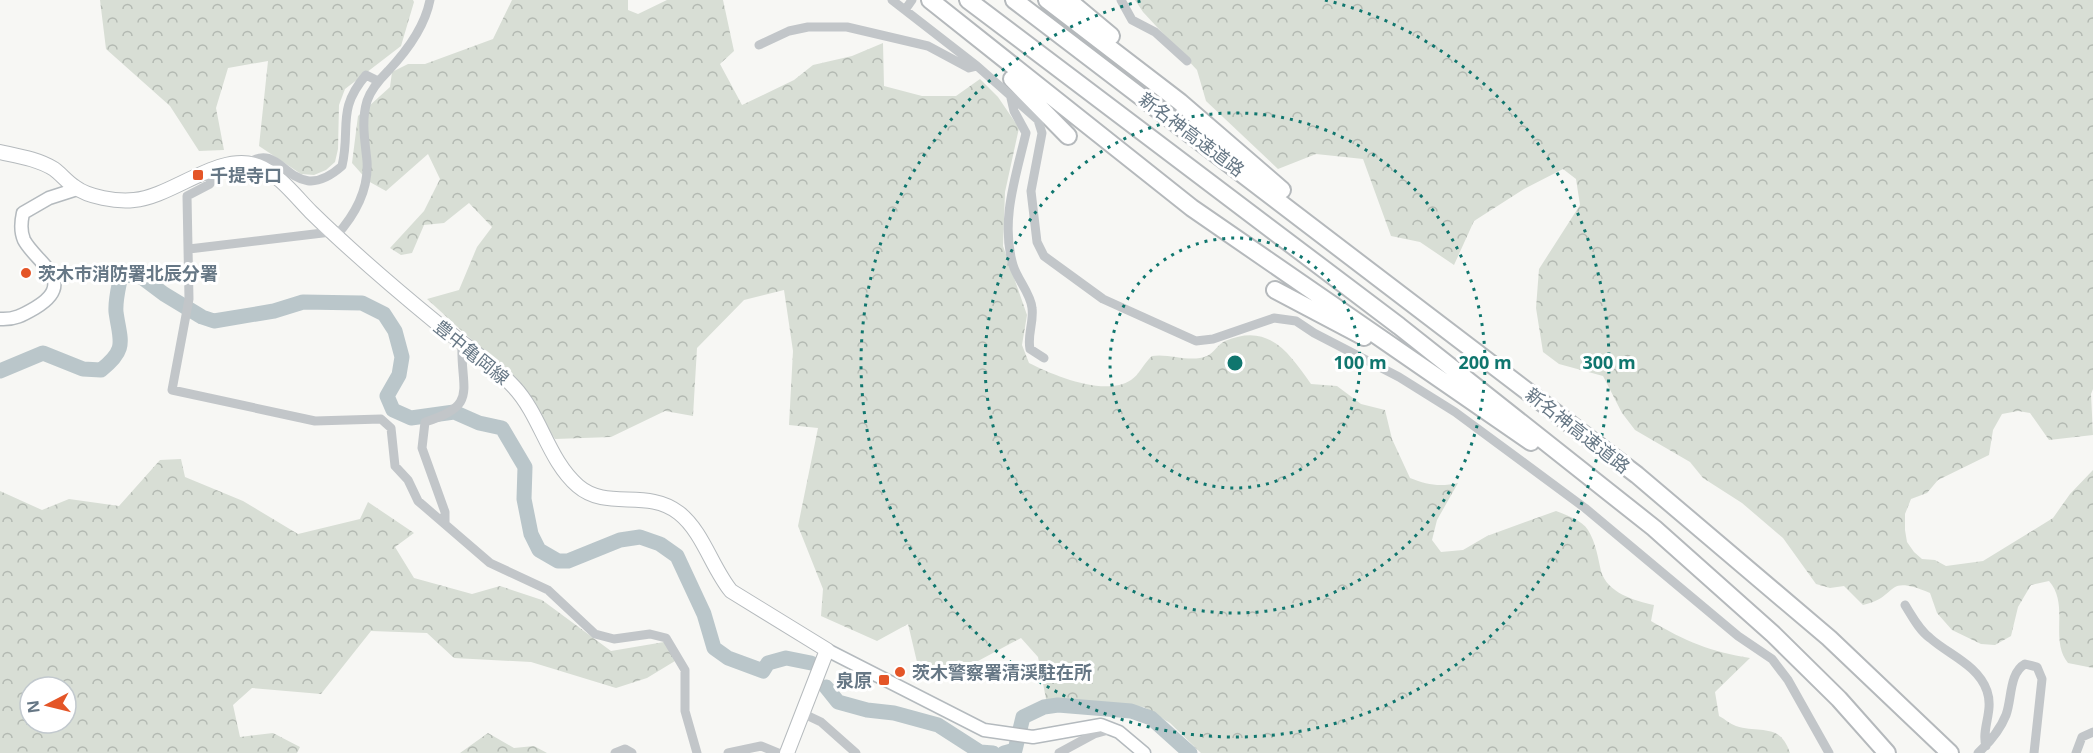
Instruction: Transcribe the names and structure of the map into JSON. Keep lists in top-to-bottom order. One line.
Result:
{"streets":{"highway":["新名神高速道路"],"main road":["豊中亀岡線"]},"places":{"transit":["千提寺口","泉原"],"other":["茨木市消防署北辰分署","茨木警察署清渓駐在所"]},"north":"left","rings":["100 m","200 m","300 m"]}
